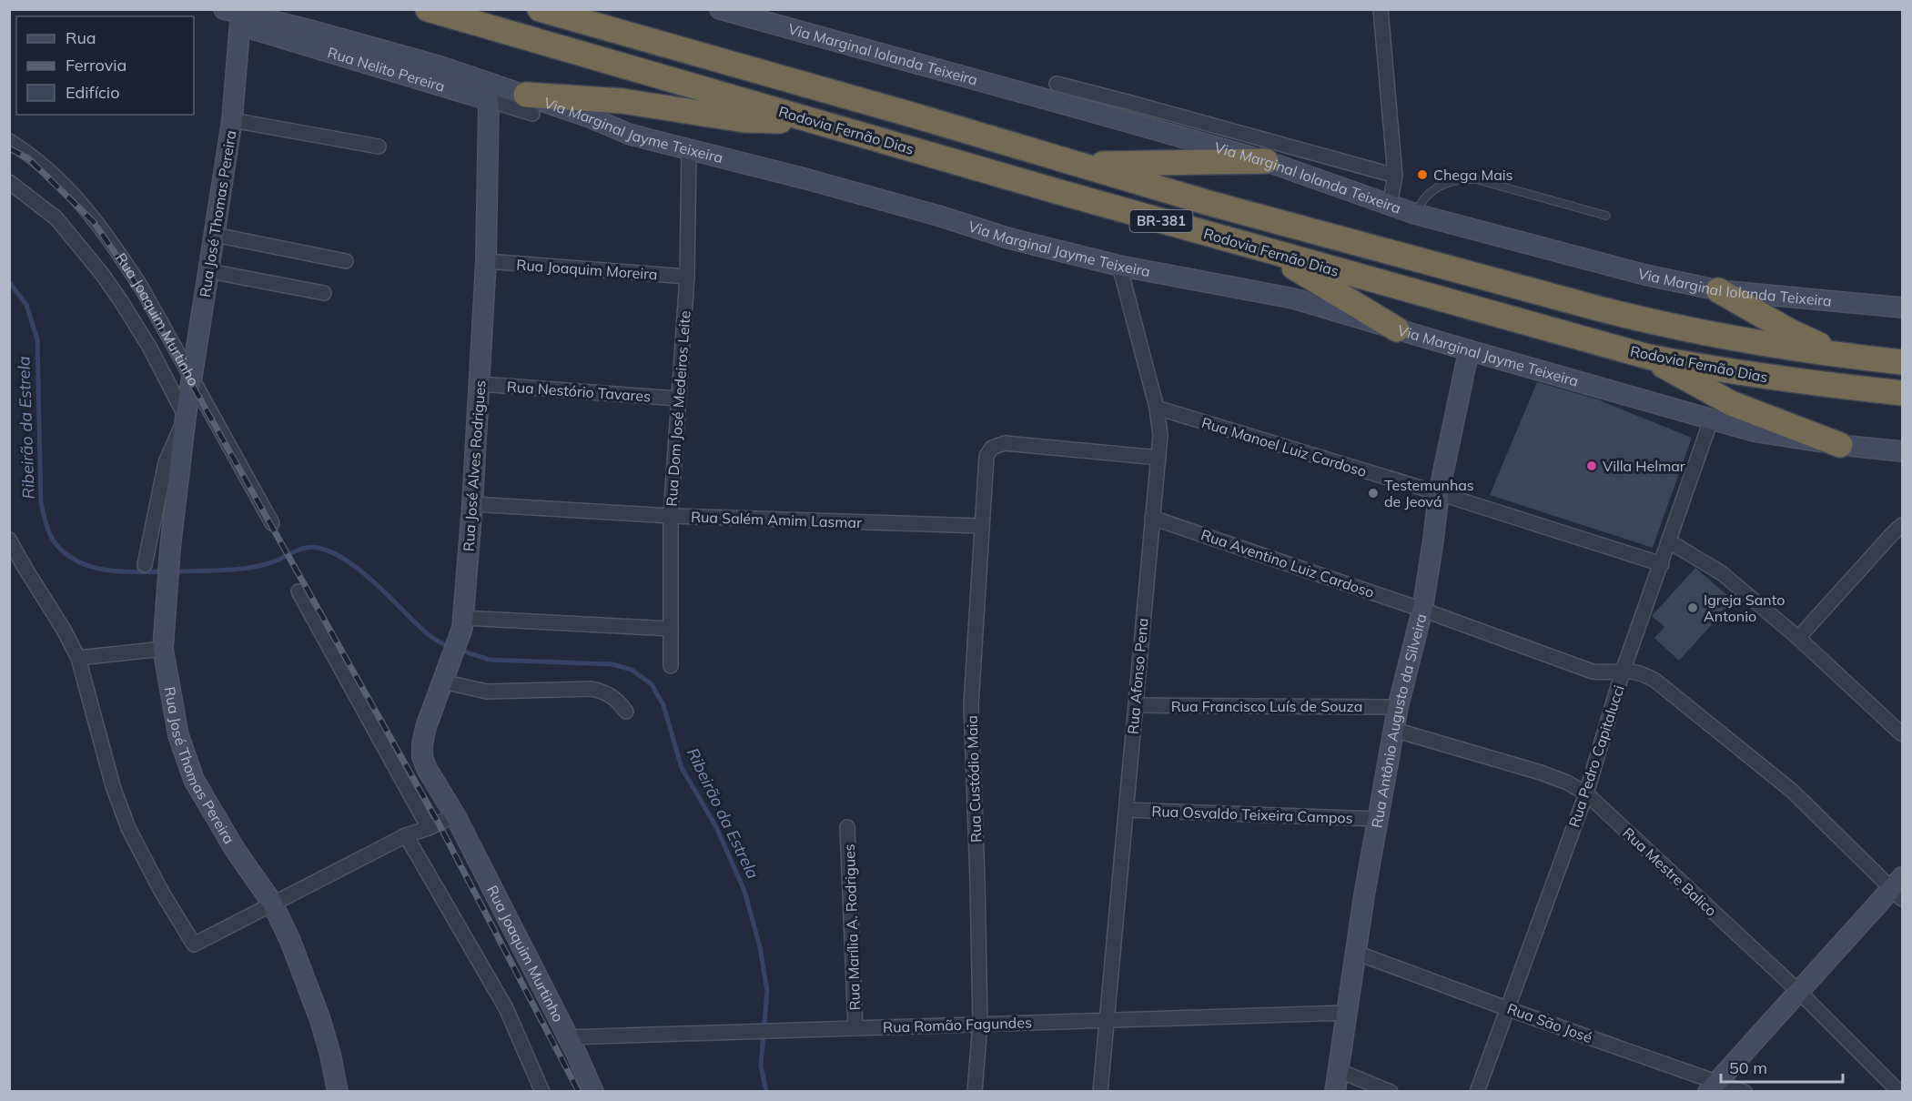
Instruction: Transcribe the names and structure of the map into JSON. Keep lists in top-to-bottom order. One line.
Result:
{"streets":{"highway":["Rodovia Fernão Dias","BR-381"],"street":["Via Marginal Iolanda Teixeira","Rua Nelito Pereira","Via Marginal Jayme Teixeira","Rua José Thomas Pereira","Rua Joaquim Moreira","Rua Joaquim Murtinho","Rua Nestório Tavares","Rua Dom José Medeiros Leite","Rua Manoel Luiz Cardoso","Rua José Alves Rodrigues","Rua Salém Amim Lasmar","Rua Aventino Luiz Cardoso","Rua Afonso Pena","Rua Francisco Luís de Souza","Rua Antônio Augusto da Silveira","Rua Pedro Capitalucci","Rua Custódio Maia","Rua Osvaldo Teixeira Campos","Rua Mestre Balico","Rua Marília A. Rodrigues","Rua São José","Rua Romão Fagundes"]},"crossings":[["Rua Nelito Pereira","Via Marginal Jayme Teixeira"],["Rua Nelito Pereira","Rua José Thomas Pereira"],["Rua Nelito Pereira","Rua José Alves Rodrigues"],["Via Marginal Jayme Teixeira","Rua José Thomas Pereira"],["Via Marginal Jayme Teixeira","Rua Dom José Medeiros Leite"],["Via Marginal Jayme Teixeira","Rua Afonso Pena"],["Via Marginal Jayme Teixeira","Rua Antônio Augusto da Silveira"],["Via Marginal Jayme Teixeira","Rua Pedro Capitalucci"],["Rua José Thomas Pereira","Rua Joaquim Murtinho"],["Rua Joaquim Moreira","Rua Dom José Medeiros Leite"],["Rua Joaquim Moreira","Rua José Alves Rodrigues"],["Rua Joaquim Murtinho","Rua José Alves Rodrigues"],["Rua Joaquim Murtinho","Rua Romão Fagundes"],["Rua Nestório Tavares","Rua Dom José Medeiros Leite"],["Rua Nestório Tavares","Rua José Alves Rodrigues"],["Rua Dom José Medeiros Leite","Rua Salém Amim Lasmar"],["Rua Manoel Luiz Cardoso","Rua Afonso Pena"],["Rua Manoel Luiz Cardoso","Rua Antônio Augusto da Silveira"],["Rua Manoel Luiz Cardoso","Rua Pedro Capitalucci"],["Rua José Alves Rodrigues","Rua Salém Amim Lasmar"],["Rua Salém Amim Lasmar","Rua Custódio Maia"],["Rua Aventino Luiz Cardoso","Rua Afonso Pena"],["Rua Aventino Luiz Cardoso","Rua Antônio Augusto da Silveira"],["Rua Aventino Luiz Cardoso","Rua Pedro Capitalucci"],["Rua Afonso Pena","Rua Francisco Luís de Souza"],["Rua Afonso Pena","Rua Custódio Maia"],["Rua Afonso Pena","Rua Osvaldo Teixeira Campos"],["Rua Afonso Pena","Rua Romão Fagundes"],["Rua Francisco Luís de Souza","Rua Antônio Augusto da Silveira"],["Rua Antônio Augusto da Silveira","Rua Osvaldo Teixeira Campos"],["Rua Antônio Augusto da Silveira","Rua Mestre Balico"],["Rua Antônio Augusto da Silveira","Rua São José"],["Rua Antônio Augusto da Silveira","Rua Romão Fagundes"],["Rua Pedro Capitalucci","Rua Mestre Balico"],["Rua Pedro Capitalucci","Rua São José"],["Rua Custódio Maia","Rua Romão Fagundes"],["Rua Marília A. Rodrigues","Rua Romão Fagundes"]],"water":["Ribeirão da Estrela"],"places":["Chega Mais","Villa Helmar","Testemunhas de Jeová","Igreja Santo Antonio"],"legend":["Rua","Ferrovia","Edifício"],"scale_bar":"50 m"}
